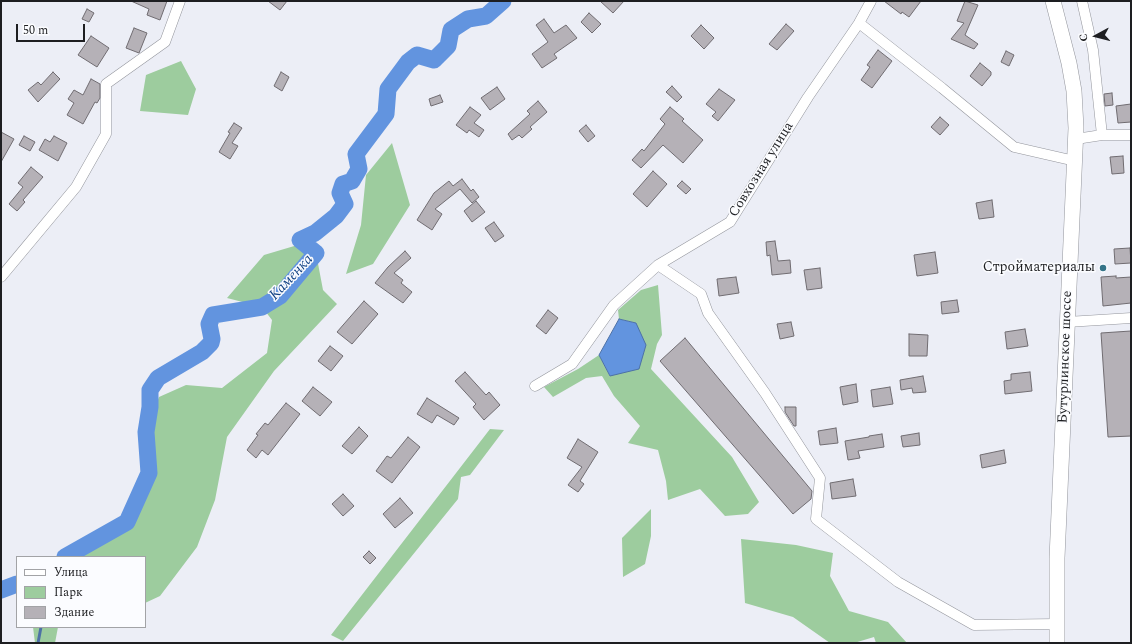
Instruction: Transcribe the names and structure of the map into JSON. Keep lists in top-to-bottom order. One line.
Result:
{"streets":{"main road":["Бутурлинское шоссе"],"street":["Совхозная улица"]},"water":["Каменка"],"places":["Стройматериалы"],"legend":["Улица","Парк","Здание"],"scale_bar":"50 m","north":"left"}
